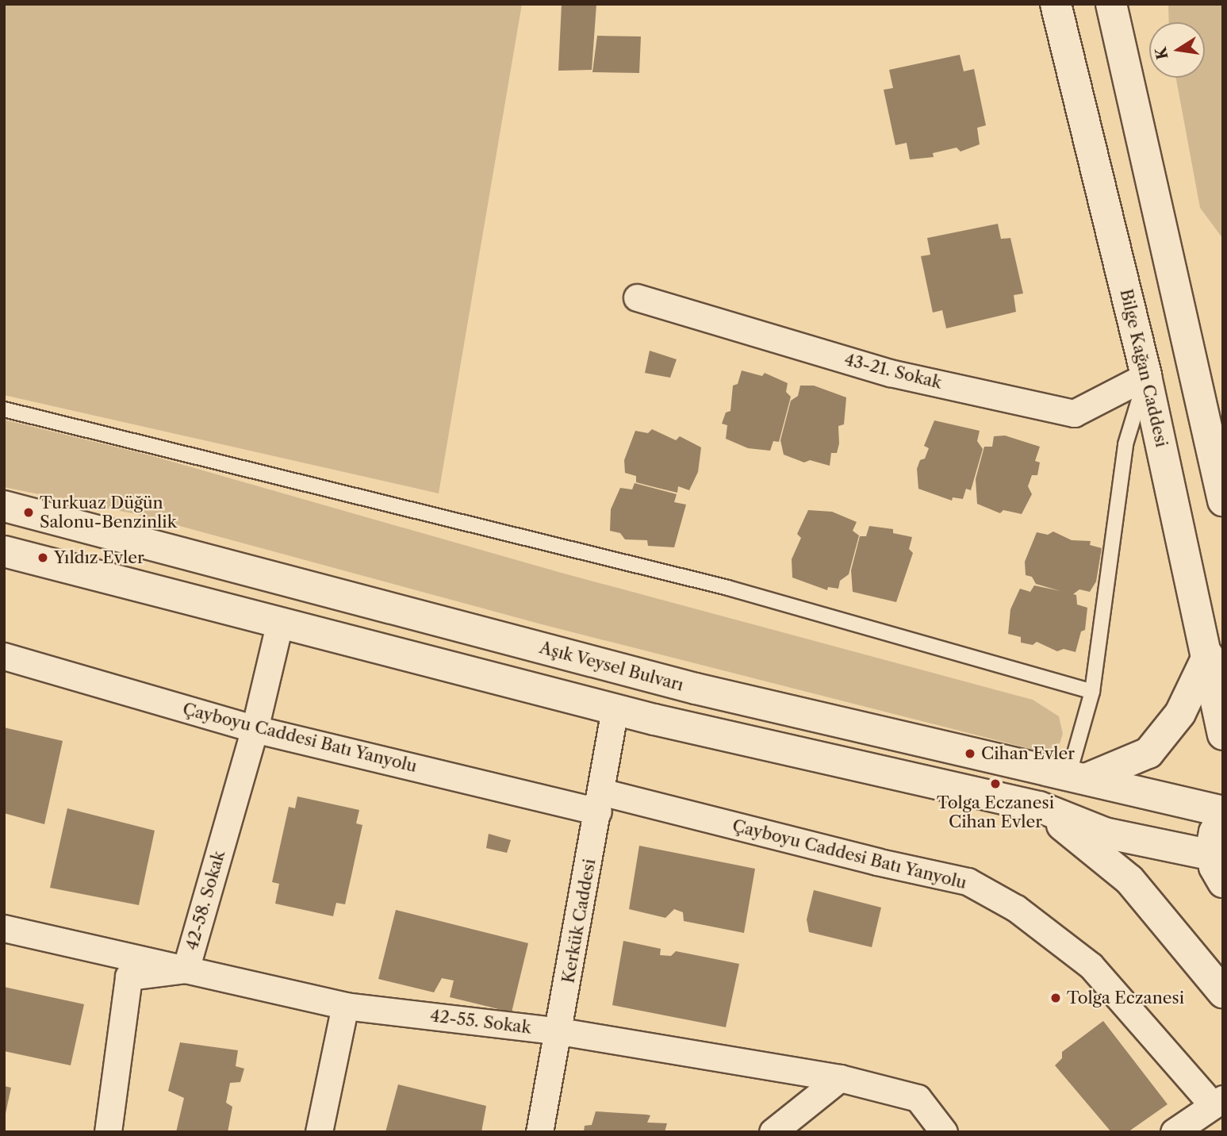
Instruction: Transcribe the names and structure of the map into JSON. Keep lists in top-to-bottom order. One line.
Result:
{"streets":{"street":["Bilge Kağan Caddesi","43-21. Sokak","Aşık Veysel Bulvarı","Çayboyu Caddesi Batı Yanyolu","42-58. Sokak","Kerkük Caddesi","42-55. Sokak"]},"crossings":[["Bilge Kağan Caddesi","43-21. Sokak"],["Çayboyu Caddesi Batı Yanyolu","42-58. Sokak"],["Çayboyu Caddesi Batı Yanyolu","Kerkük Caddesi"],["42-58. Sokak","42-55. Sokak"],["Kerkük Caddesi","42-55. Sokak"]],"places":["Turkuaz Düğün Salonu-Benzinlik","Yıldız Evler","Cihan Evler","Tolga Eczanesi Cihan Evler","Tolga Eczanesi"],"north":"left"}
